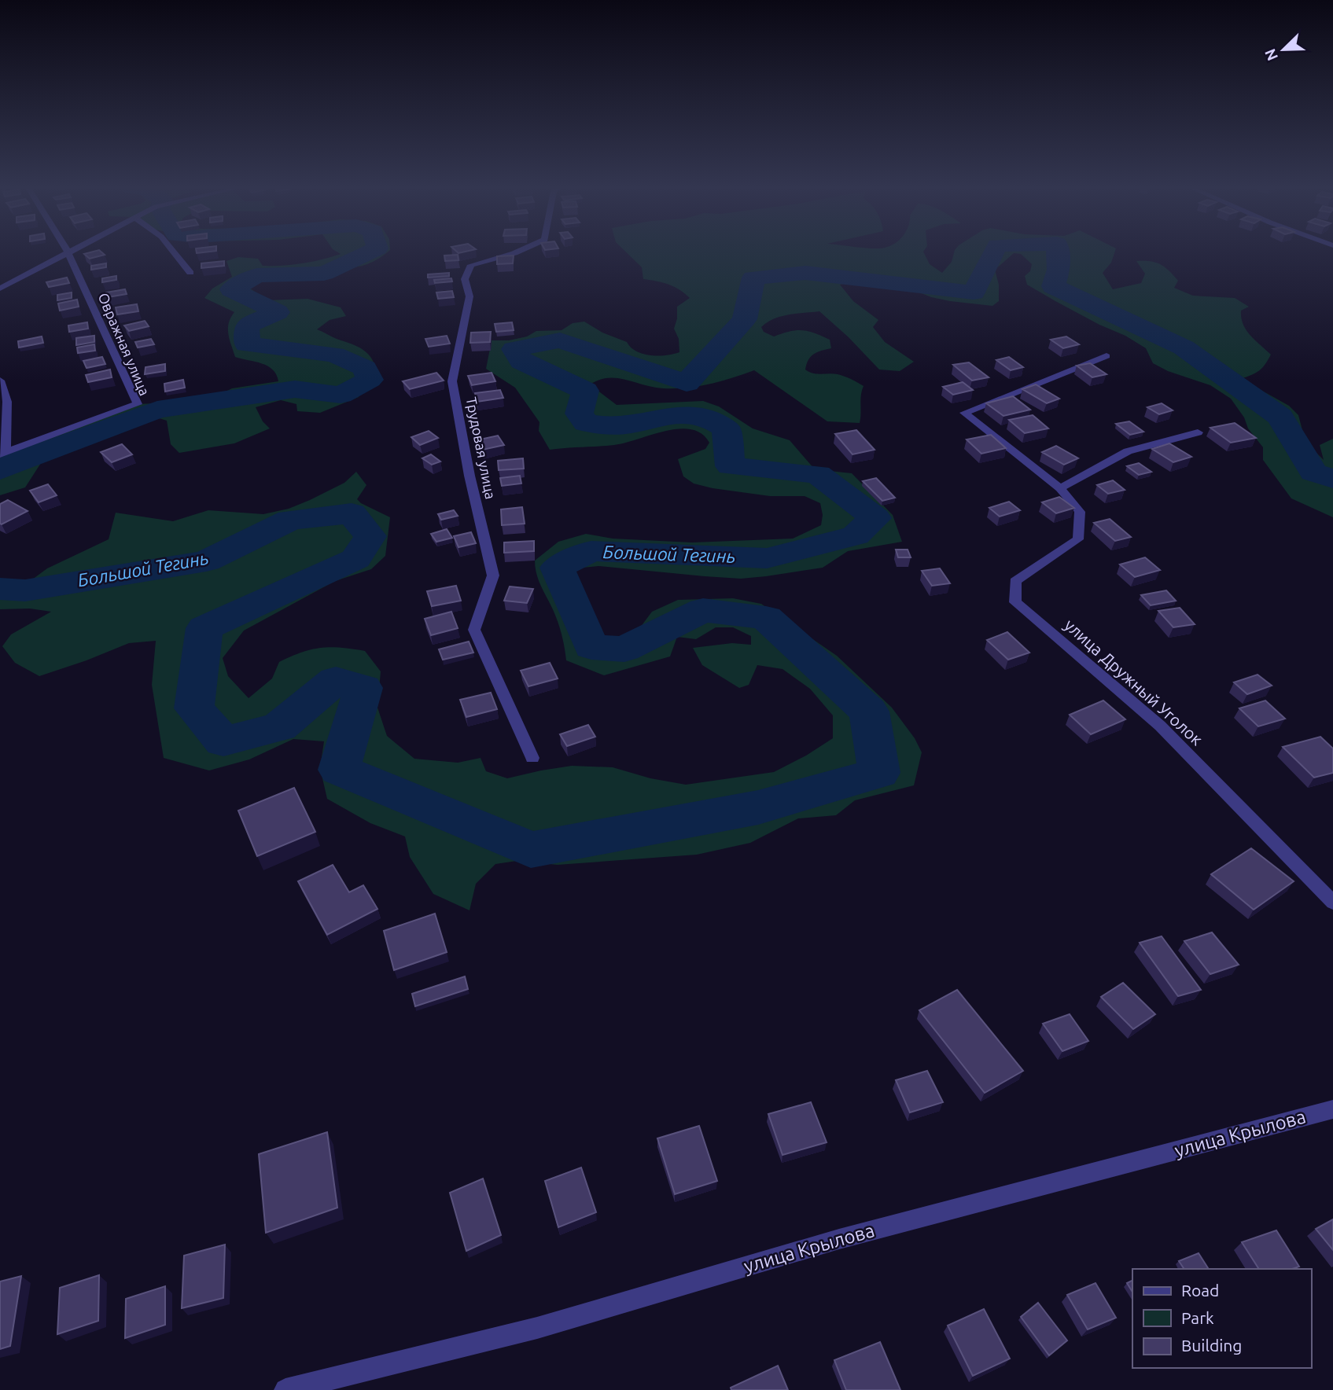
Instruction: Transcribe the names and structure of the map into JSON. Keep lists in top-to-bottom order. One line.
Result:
{"streets":{"street":["Овражная улица","Трудовая улица","улица Дружный Уголок","улица Крылова"]},"water":["Большой Тегинь"],"legend":["Road","Park","Building"],"north":"bottom left"}
